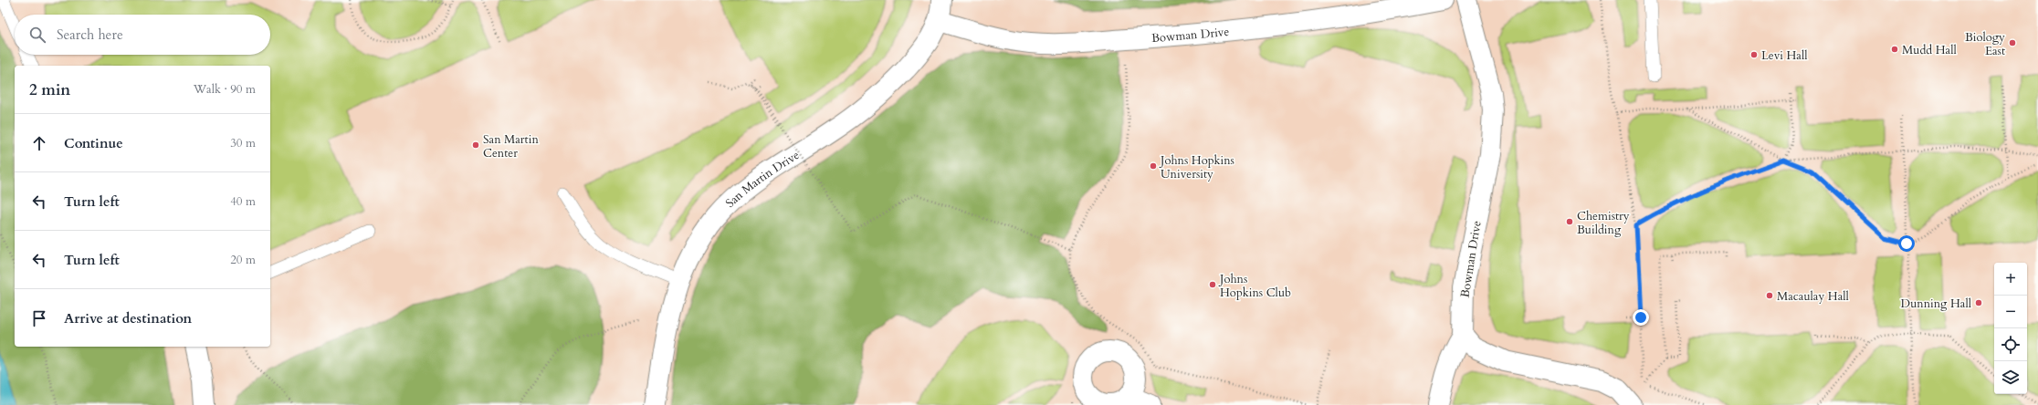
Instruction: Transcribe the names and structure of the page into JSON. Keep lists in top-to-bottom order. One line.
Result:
{"streets":{"street":["Bowman Drive","San Martin Drive"]},"crossings":[["Bowman Drive","San Martin Drive"]],"places":["Biology East","Mudd Hall","Levi Hall","San Martin Center","Johns Hopkins University","Chemistry Building","Johns Hopkins Club","Macaulay Hall","Dunning Hall"],"page":{"search":"Search here","heading":["2 min","Walk · 90 m"],"list":[["Continue","30 m"],["Turn left","40 m"],["Turn left","20 m"],"Arrive at destination"],"map_buttons":["+","−"]}}
